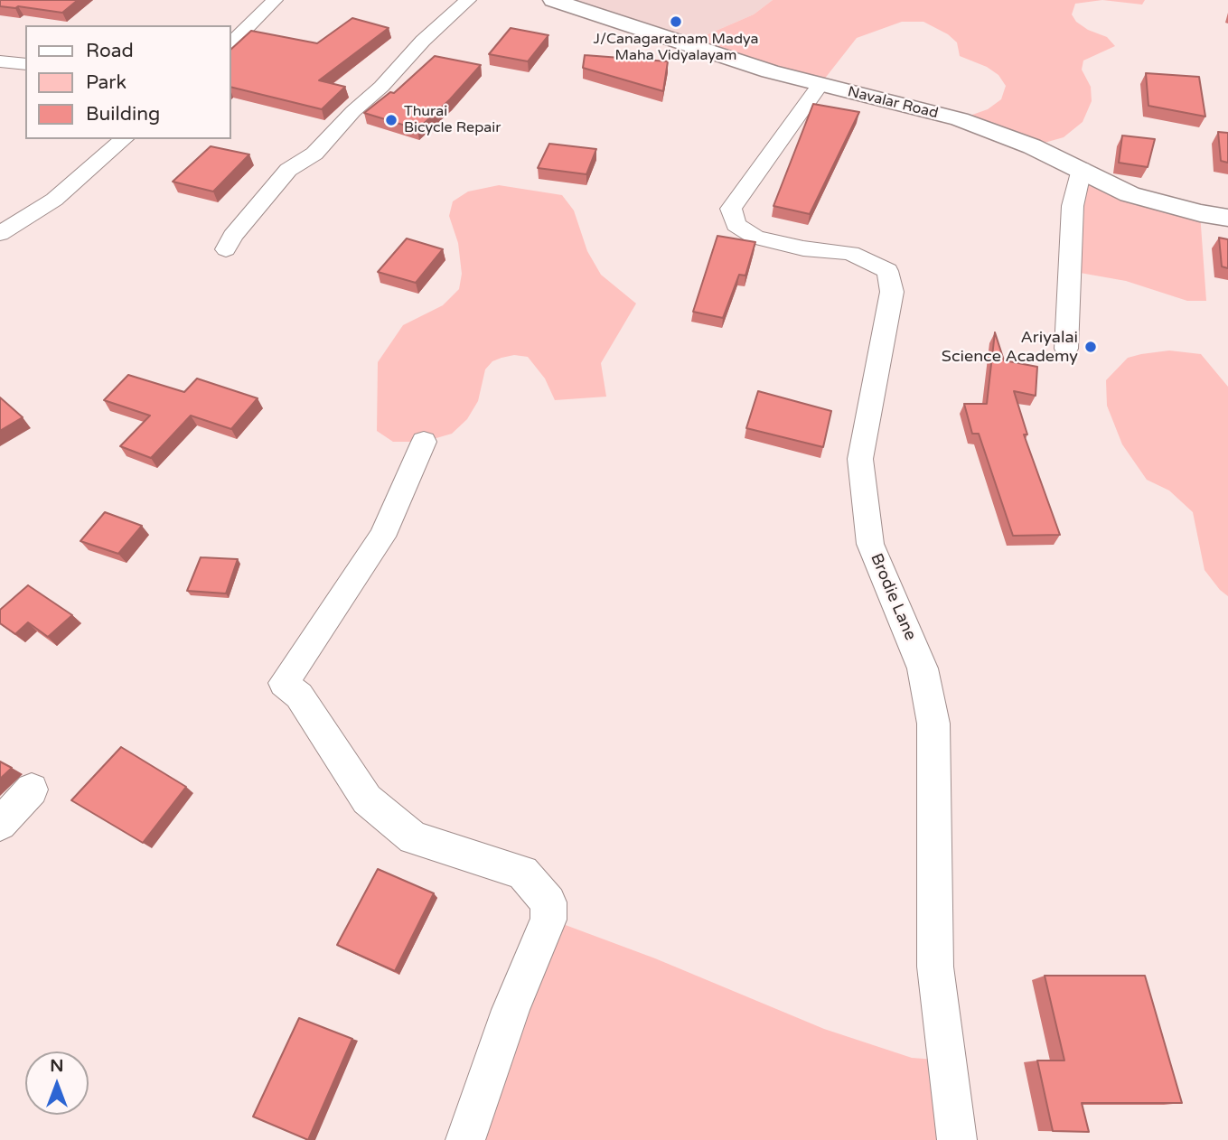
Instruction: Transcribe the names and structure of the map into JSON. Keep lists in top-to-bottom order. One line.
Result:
{"streets":{"street":["Navalar Road","Brodie Lane"]},"crossings":[["Navalar Road","Brodie Lane"]],"places":["J/Canagaratnam Madya Maha Vidyalayam","Thurai Bicycle Repair","Ariyalai Science Academy"],"legend":["Road","Park","Building"],"north":"top"}
